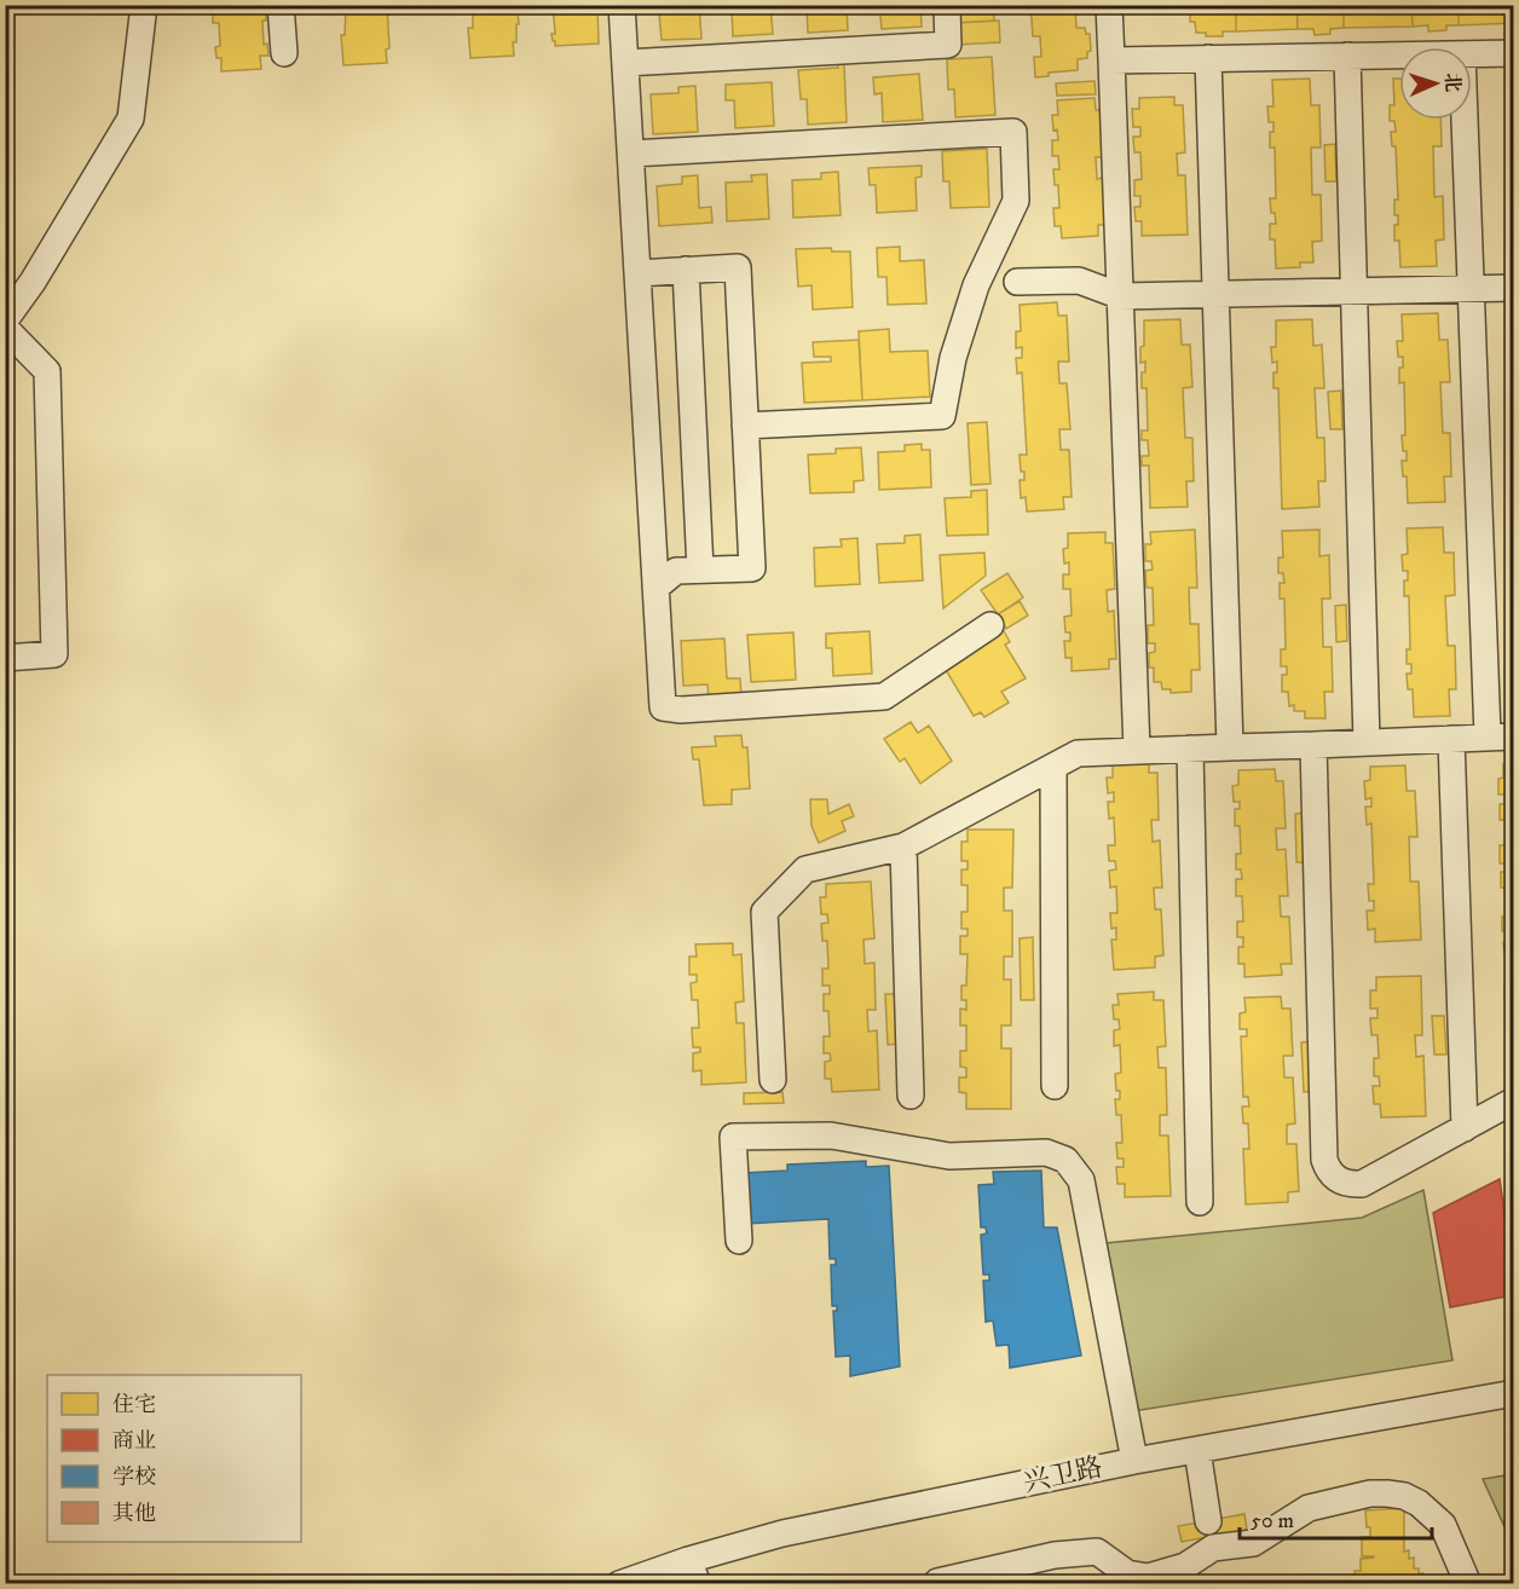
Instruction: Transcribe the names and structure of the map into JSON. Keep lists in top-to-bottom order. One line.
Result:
{"streets":{"street":["兴卫路"]},"legend":["住宅","商业","学校","其他"],"scale_bar":"50 m","north":"right"}
